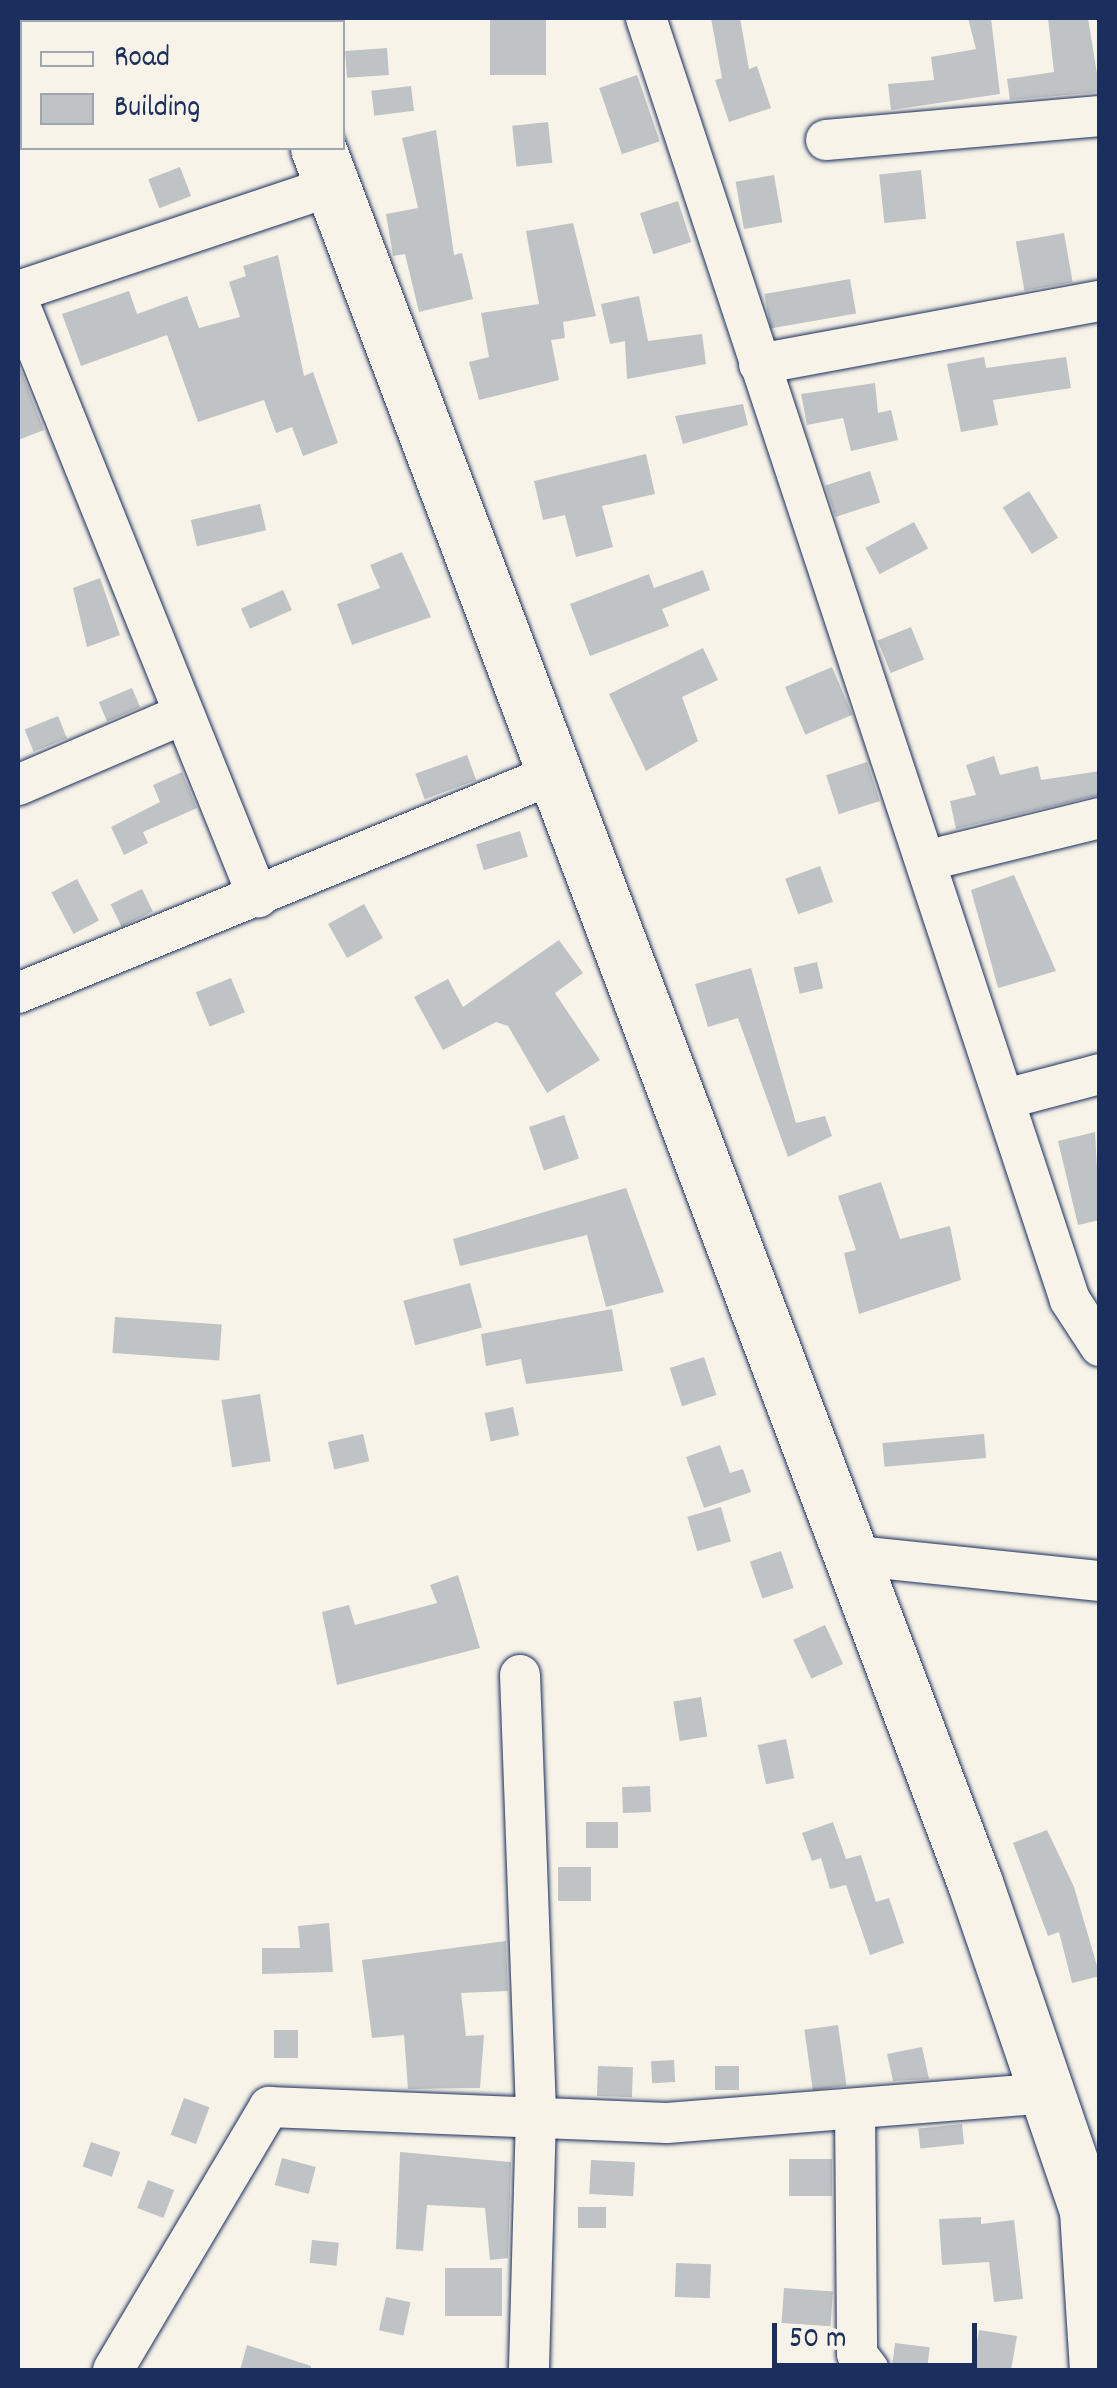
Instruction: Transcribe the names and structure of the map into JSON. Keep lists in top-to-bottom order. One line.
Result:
{"legend":["Road","Building"],"scale_bar":"50 m"}
